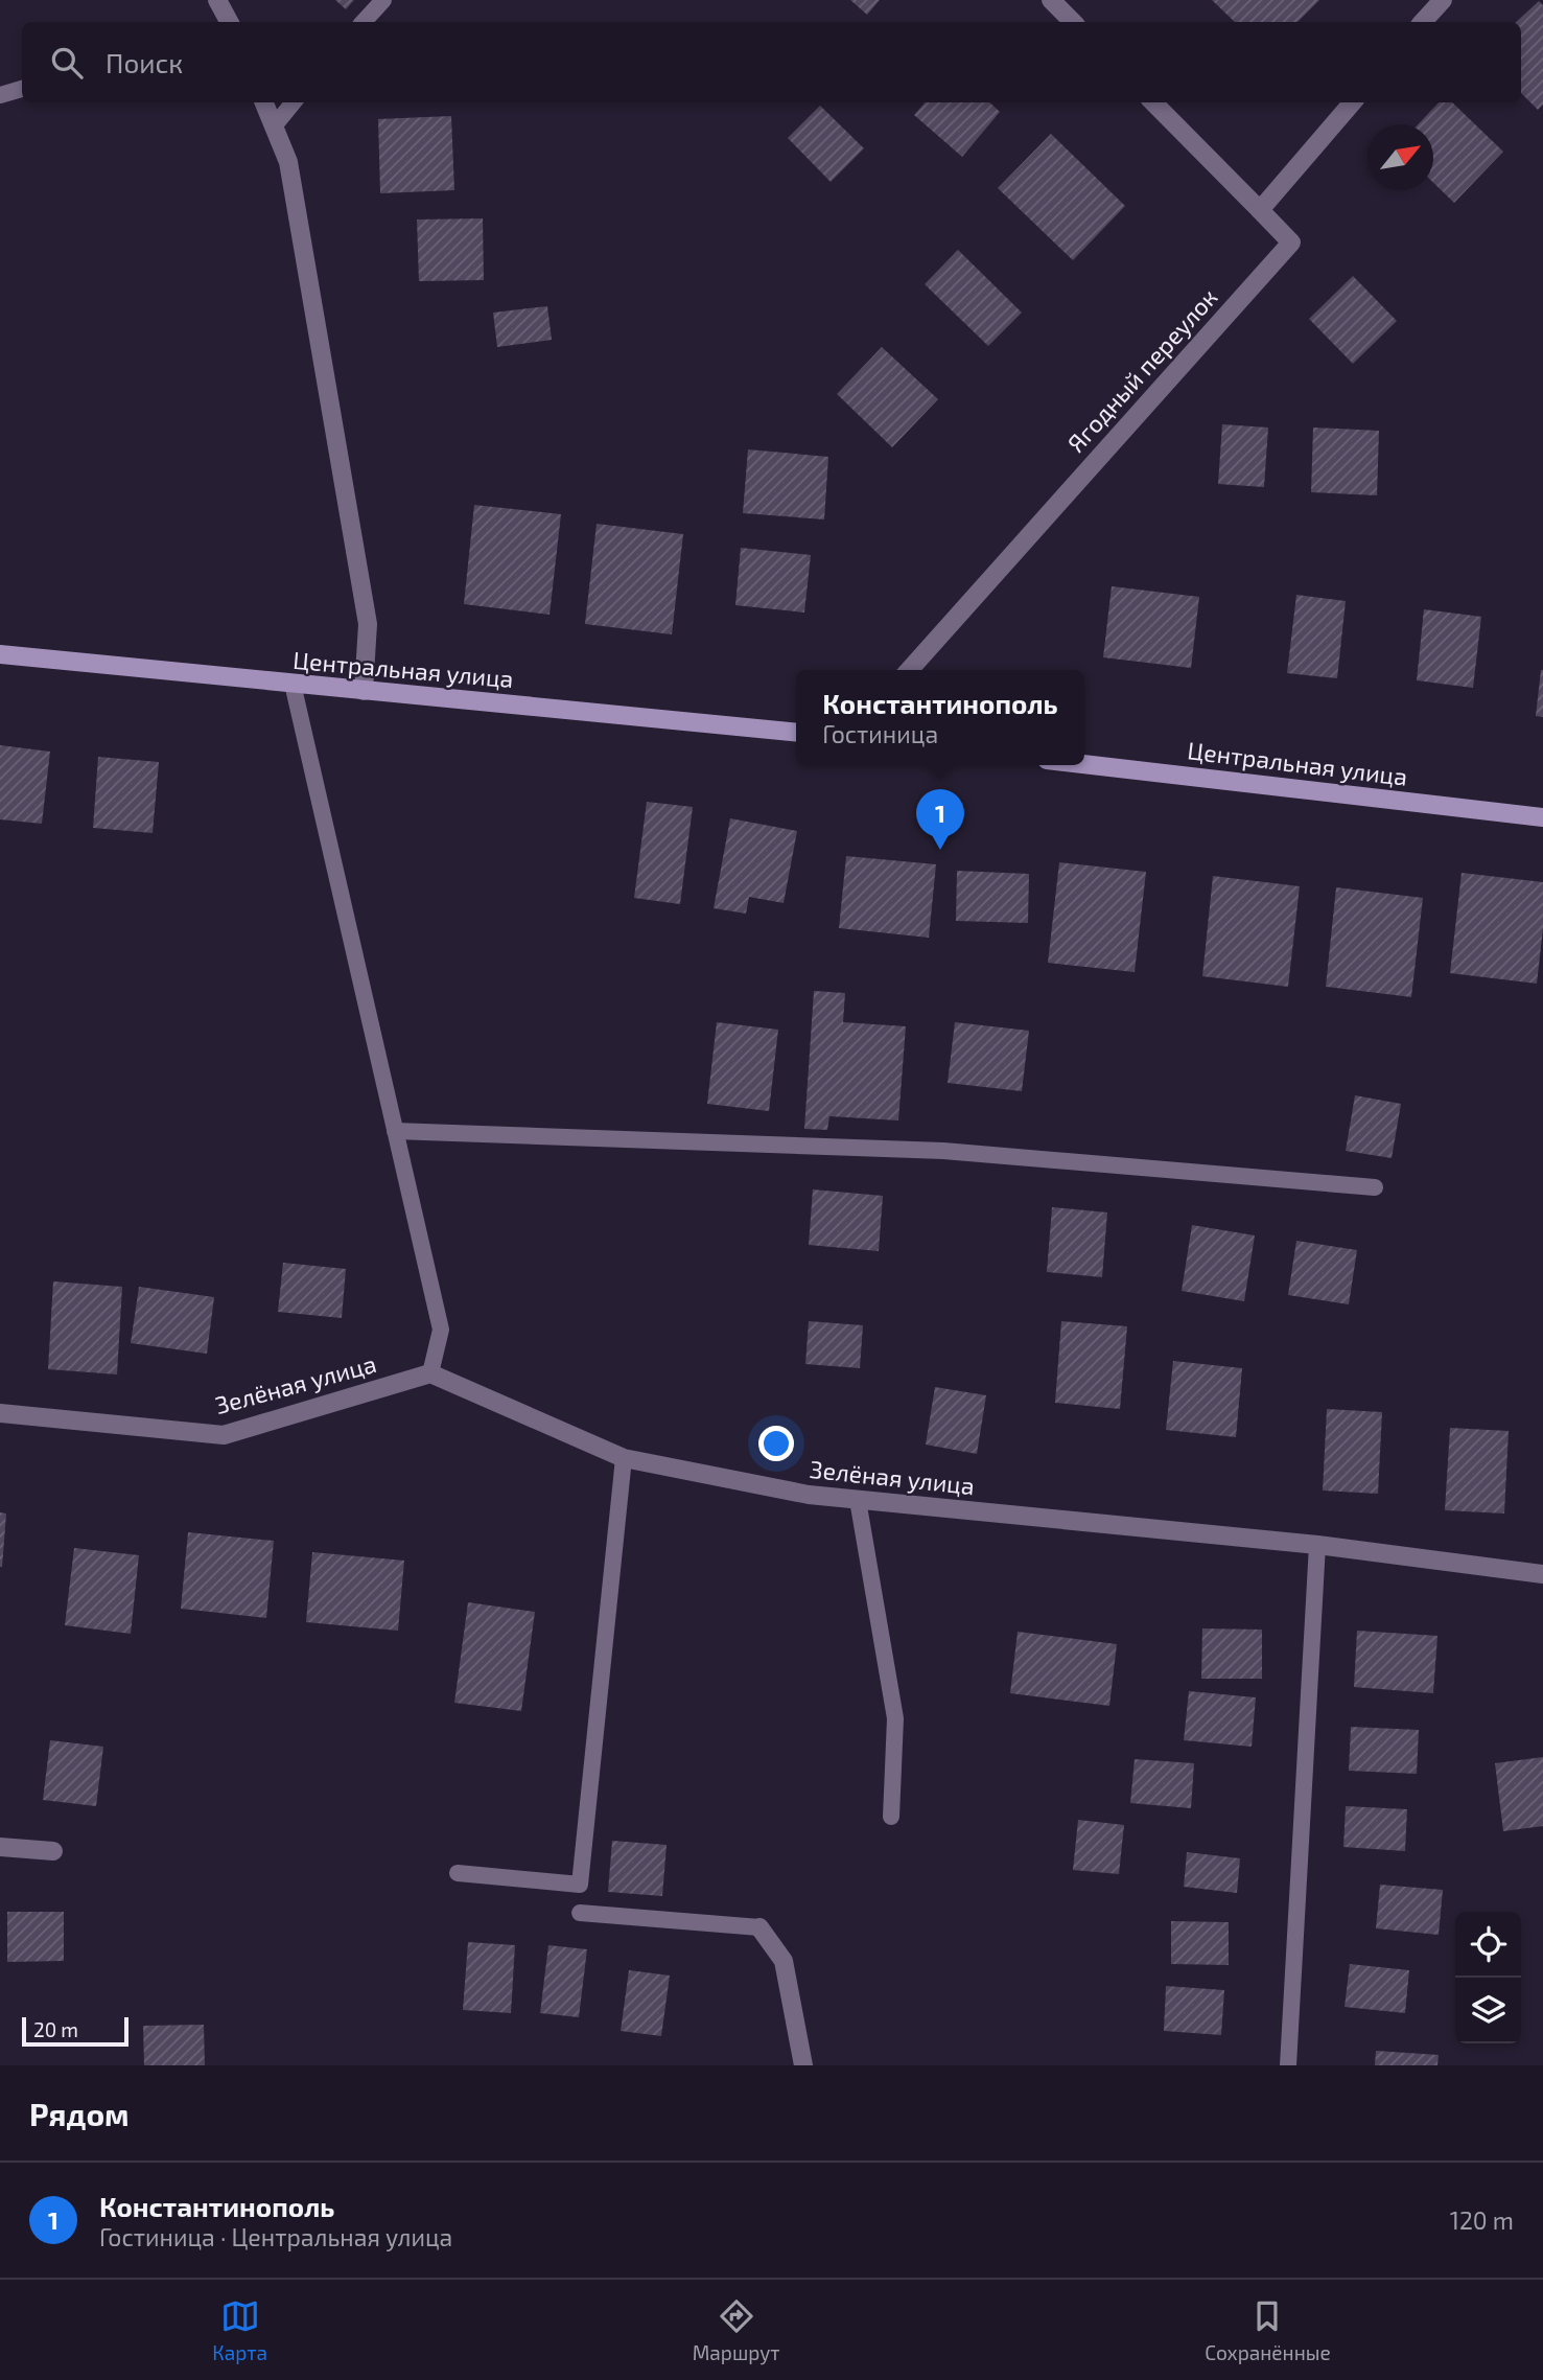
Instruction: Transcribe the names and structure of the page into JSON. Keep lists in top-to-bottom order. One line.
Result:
{"streets":{"street":["Ягодный переулок","Центральная улица","Зелёная улица"]},"scale_bar":"20 m","north":"top right","page":{"search":"Поиск","popup":["Константинополь","Гостиница"],"pins":"1","scale":"20 m","heading":"Рядом","list":[{"mark":"1","name":"Константинополь","note":"Гостиница · Центральная улица","value":"120 m"}],"nav":["Карта","Маршрут","Сохранённые"]}}
